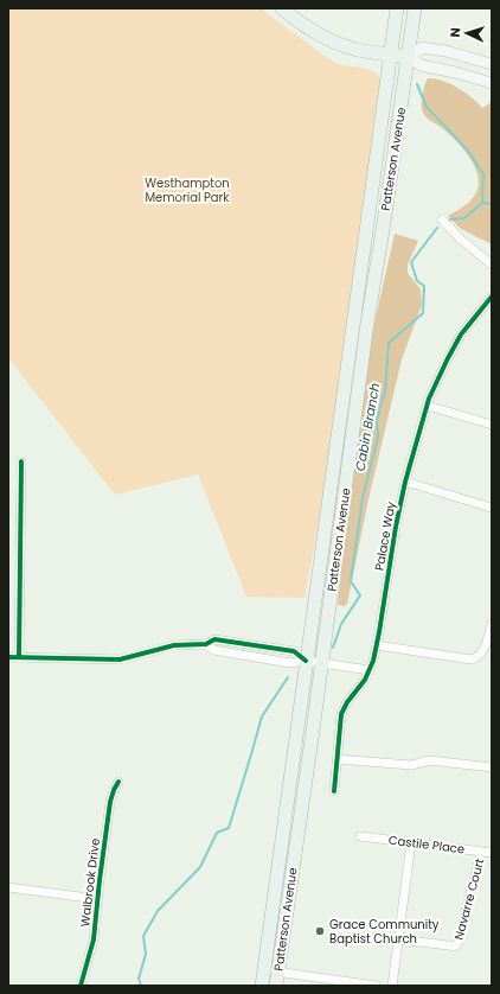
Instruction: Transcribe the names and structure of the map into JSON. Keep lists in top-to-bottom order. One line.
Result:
{"streets":{"main road":["Patterson Avenue"],"street":["Palace Way","Castile Place","Walbrook Drive","Navarre Court"]},"crossings":[["Castile Place","Navarre Court"]],"water":["Cabin Branch"],"parks":["Westhampton Memorial Park"],"places":["Grace Community Baptist Church"],"north":"left"}
